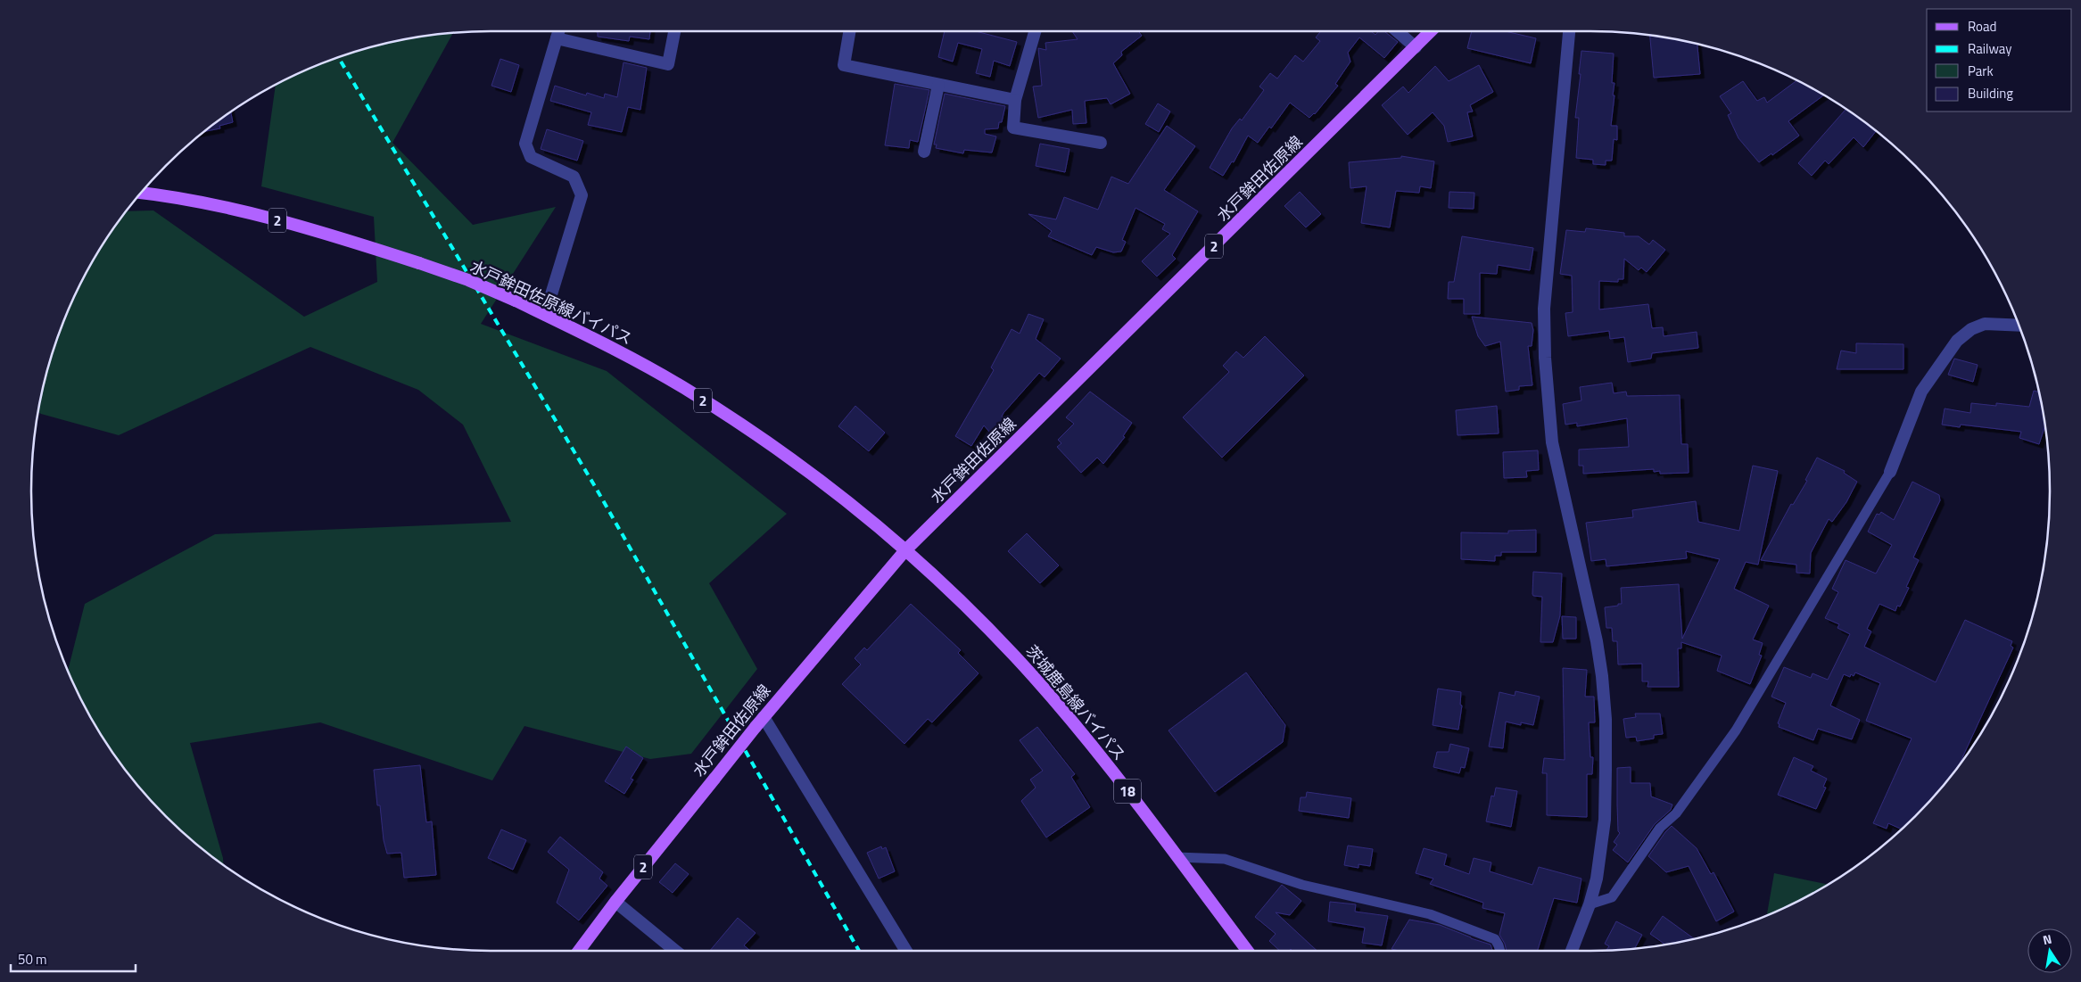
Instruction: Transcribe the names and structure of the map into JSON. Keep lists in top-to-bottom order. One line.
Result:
{"streets":{"main road":["水戸鉾田佐原線","2","水戸鉾田佐原線バイパス","茨城鹿島線バイパス","18"]},"crossings":[["水戸鉾田佐原線","水戸鉾田佐原線バイパス"],["水戸鉾田佐原線","茨城鹿島線バイパス"],["水戸鉾田佐原線バイパス","茨城鹿島線バイパス"]],"legend":["Road","Railway","Park","Building"],"scale_bar":"50 m","north":"top"}
